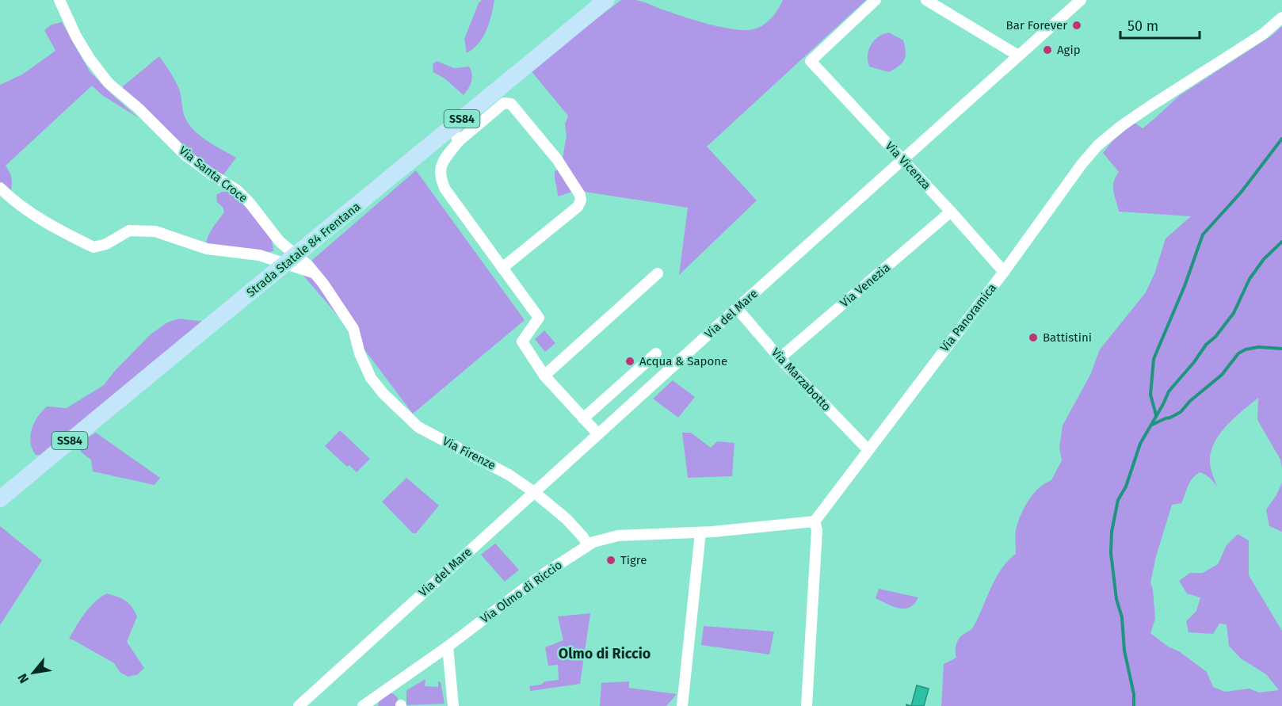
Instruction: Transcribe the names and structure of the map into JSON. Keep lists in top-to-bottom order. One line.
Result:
{"streets":{"main road":["SS84","Strada Statale 84 Frentana"],"street":["Via Vicenza","Via Santa Croce","Via Venezia","Via del Mare","Via Panoramica","Via Marzabotto","Via Firenze","Via Olmo di Riccio"]},"crossings":[["Via Vicenza","Via Venezia"],["Via Vicenza","Via del Mare"],["Via Vicenza","Via Panoramica"],["Via Santa Croce","Via Firenze"],["Via Venezia","Via Marzabotto"],["Via del Mare","Via Marzabotto"],["Via del Mare","Via Firenze"],["Via Panoramica","Via Marzabotto"],["Via Panoramica","Via Olmo di Riccio"],["Via Firenze","Via Olmo di Riccio"]],"districts":["Olmo di Riccio"],"places":["Bar Forever","Agip","Battistini","Acqua & Sapone","Tigre"],"scale_bar":"50 m","north":"bottom left"}
